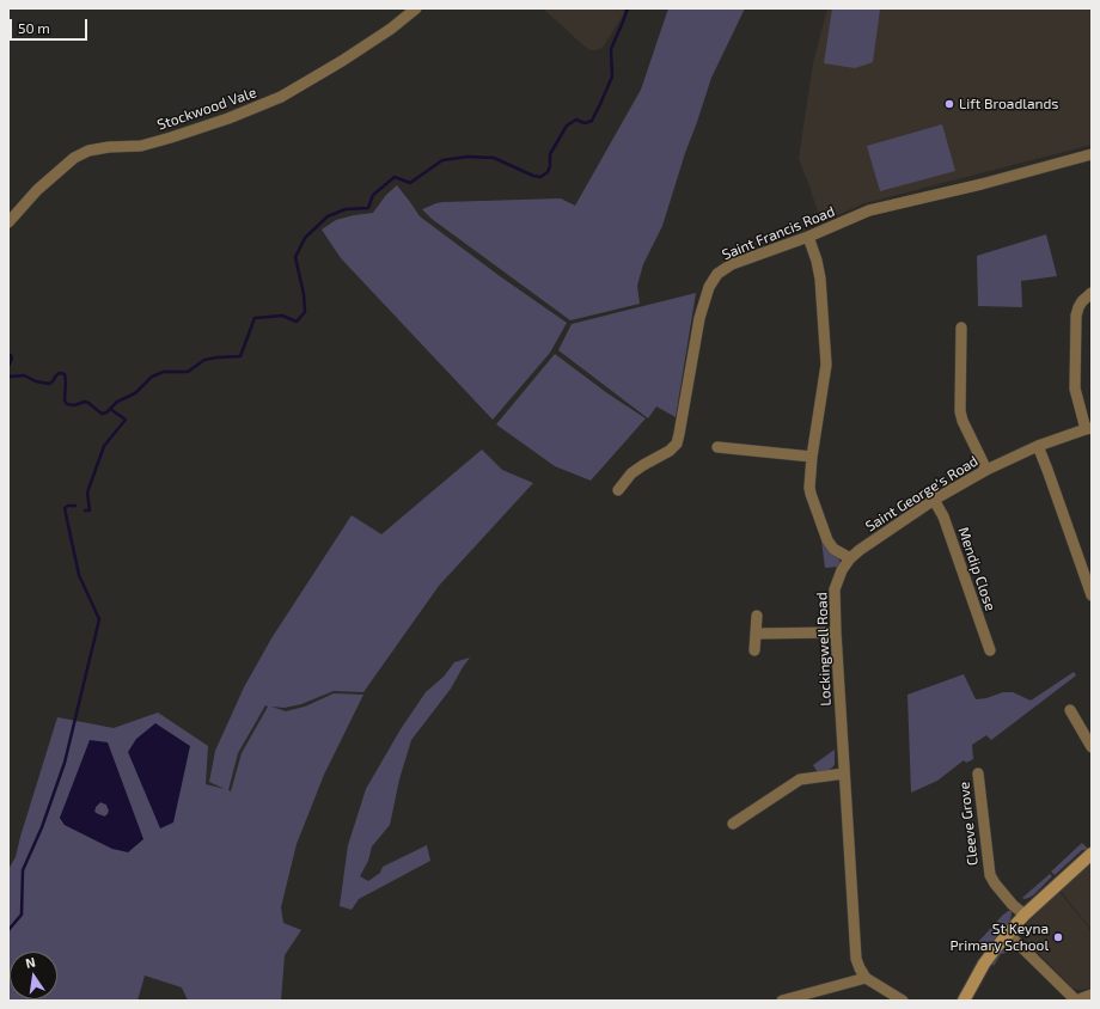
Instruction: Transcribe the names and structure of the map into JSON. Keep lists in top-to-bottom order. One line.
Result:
{"streets":{"street":["Stockwood Vale","Saint Francis Road","Saint George's Road","Mendip Close","Lockingwell Road","Cleeve Grove"]},"crossings":[["Saint George's Road","Mendip Close"],["Saint George's Road","Lockingwell Road"]],"places":["Lift Broadlands","St Keyna Primary School"],"scale_bar":"50 m","north":"top"}
